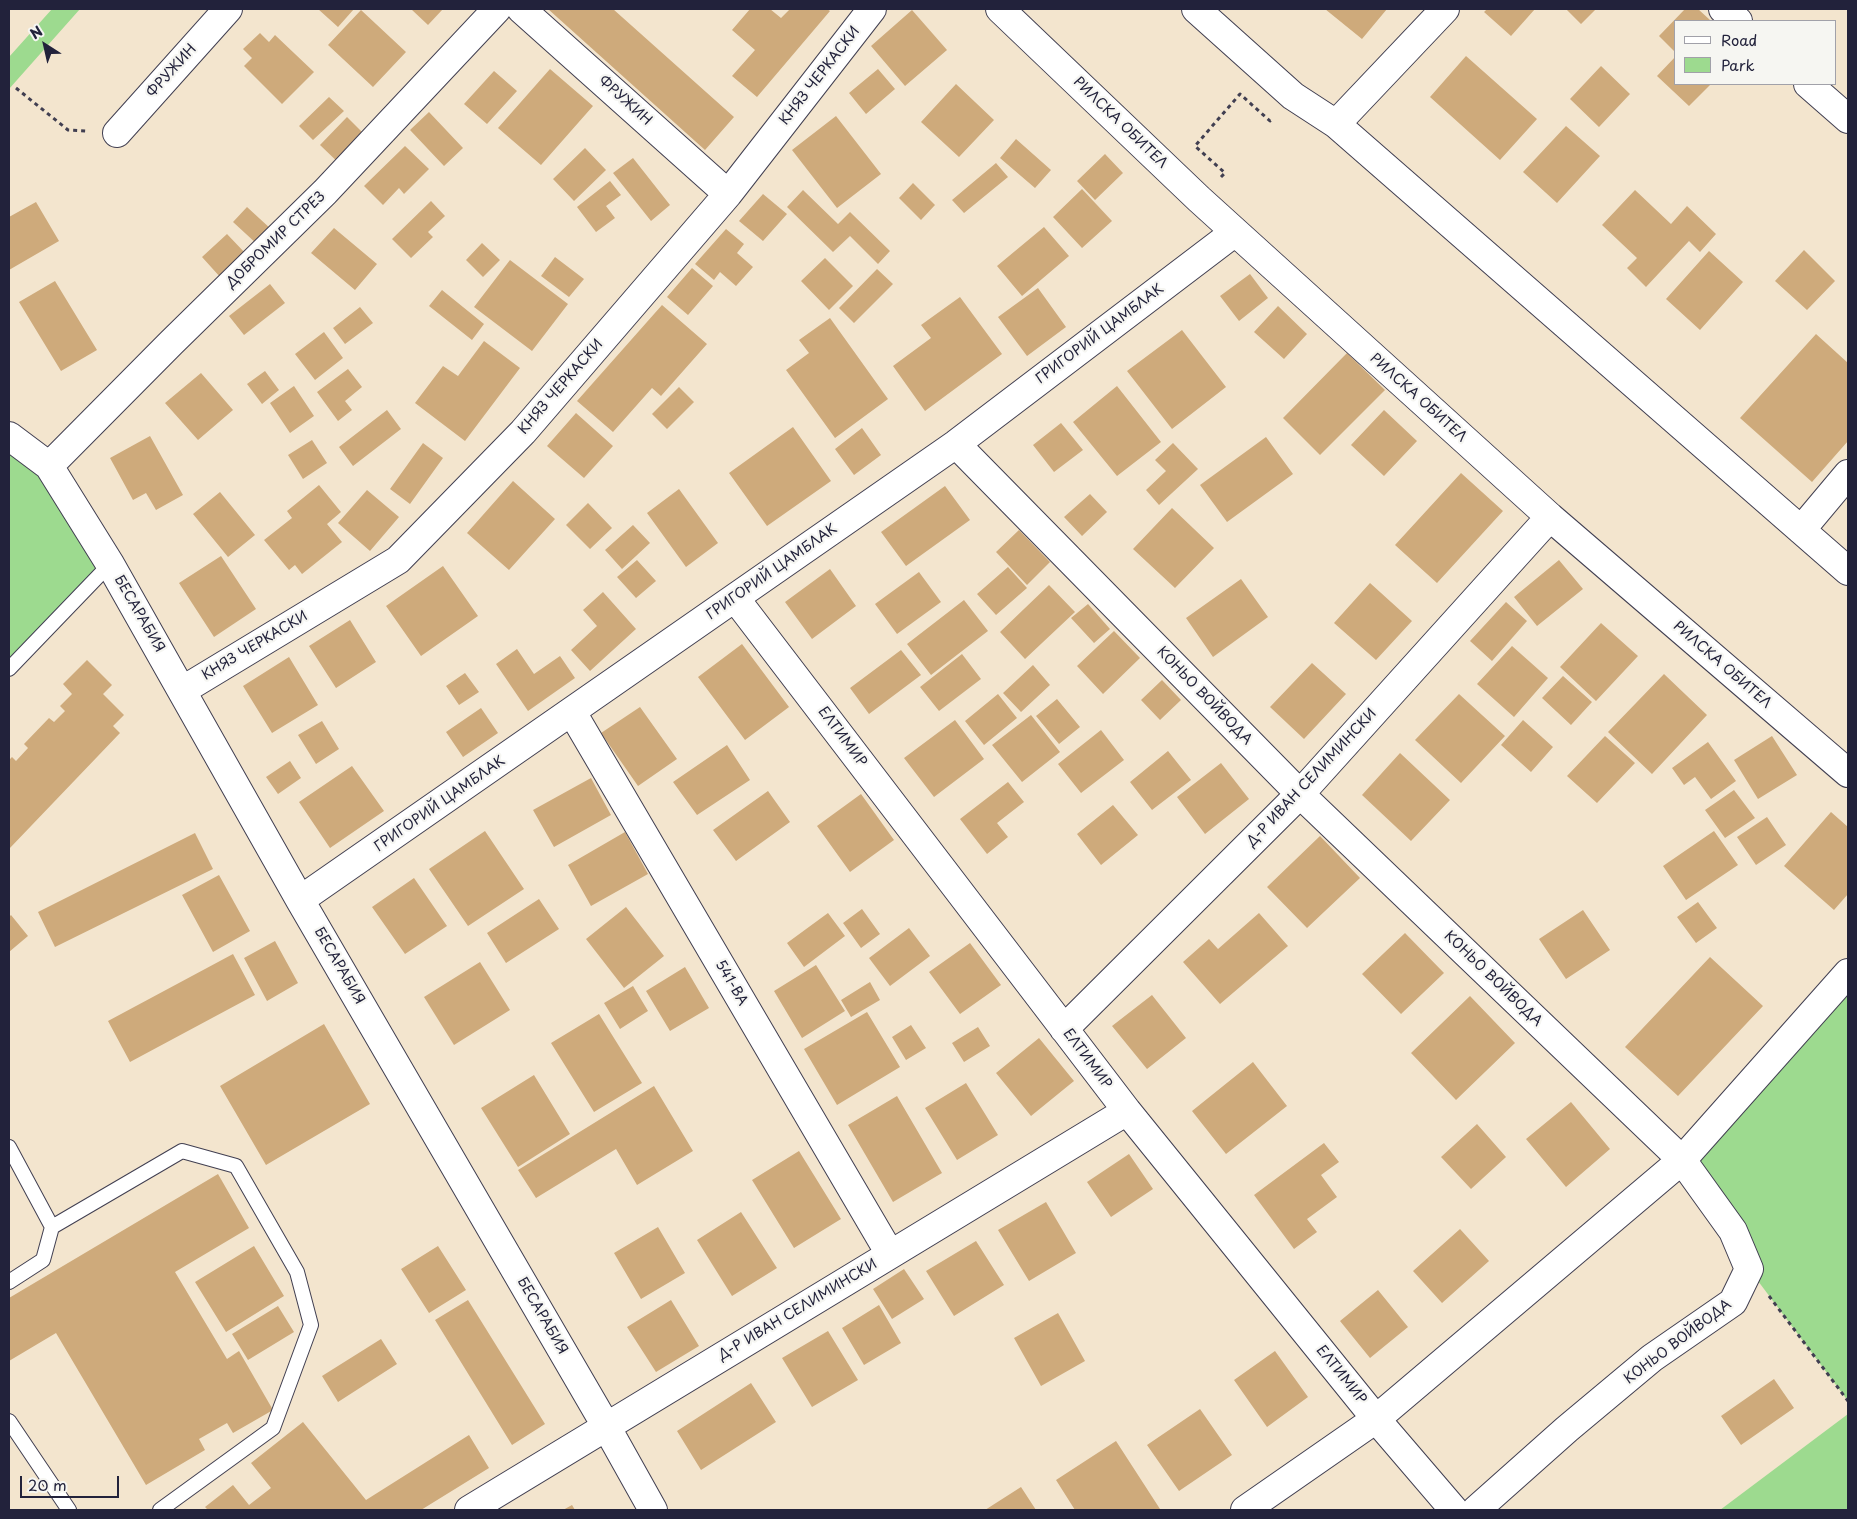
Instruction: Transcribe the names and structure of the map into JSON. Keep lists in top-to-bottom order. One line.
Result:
{"streets":{"street":["ФРУЖИН","КНЯЗ ЧЕРКАСКИ","РИЛСКА ОБИТЕЛ","ДОБРОМИР СТРЕЗ","ГРИГОРИЙ ЦАМБЛАК","БЕСАРАБИЯ","КОНЬО ВОЙВОДА","ЕЛТИМИР","Д-Р ИВАН СЕЛИМИНСКИ","541-ВА"]},"crossings":[["ФРУЖИН","КНЯЗ ЧЕРКАСКИ"],["КНЯЗ ЧЕРКАСКИ","БЕСАРАБИЯ"],["РИЛСКА ОБИТЕЛ","ГРИГОРИЙ ЦАМБЛАК"],["РИЛСКА ОБИТЕЛ","Д-Р ИВАН СЕЛИМИНСКИ"],["ДОБРОМИР СТРЕЗ","БЕСАРАБИЯ"],["ГРИГОРИЙ ЦАМБЛАК","БЕСАРАБИЯ"],["ГРИГОРИЙ ЦАМБЛАК","КОНЬО ВОЙВОДА"],["ГРИГОРИЙ ЦАМБЛАК","ЕЛТИМИР"],["ГРИГОРИЙ ЦАМБЛАК","541-ВА"],["БЕСАРАБИЯ","Д-Р ИВАН СЕЛИМИНСКИ"],["КОНЬО ВОЙВОДА","Д-Р ИВАН СЕЛИМИНСКИ"],["ЕЛТИМИР","Д-Р ИВАН СЕЛИМИНСКИ"],["Д-Р ИВАН СЕЛИМИНСКИ","541-ВА"]],"legend":["Road","Park"],"scale_bar":"20 m","north":"top left"}
